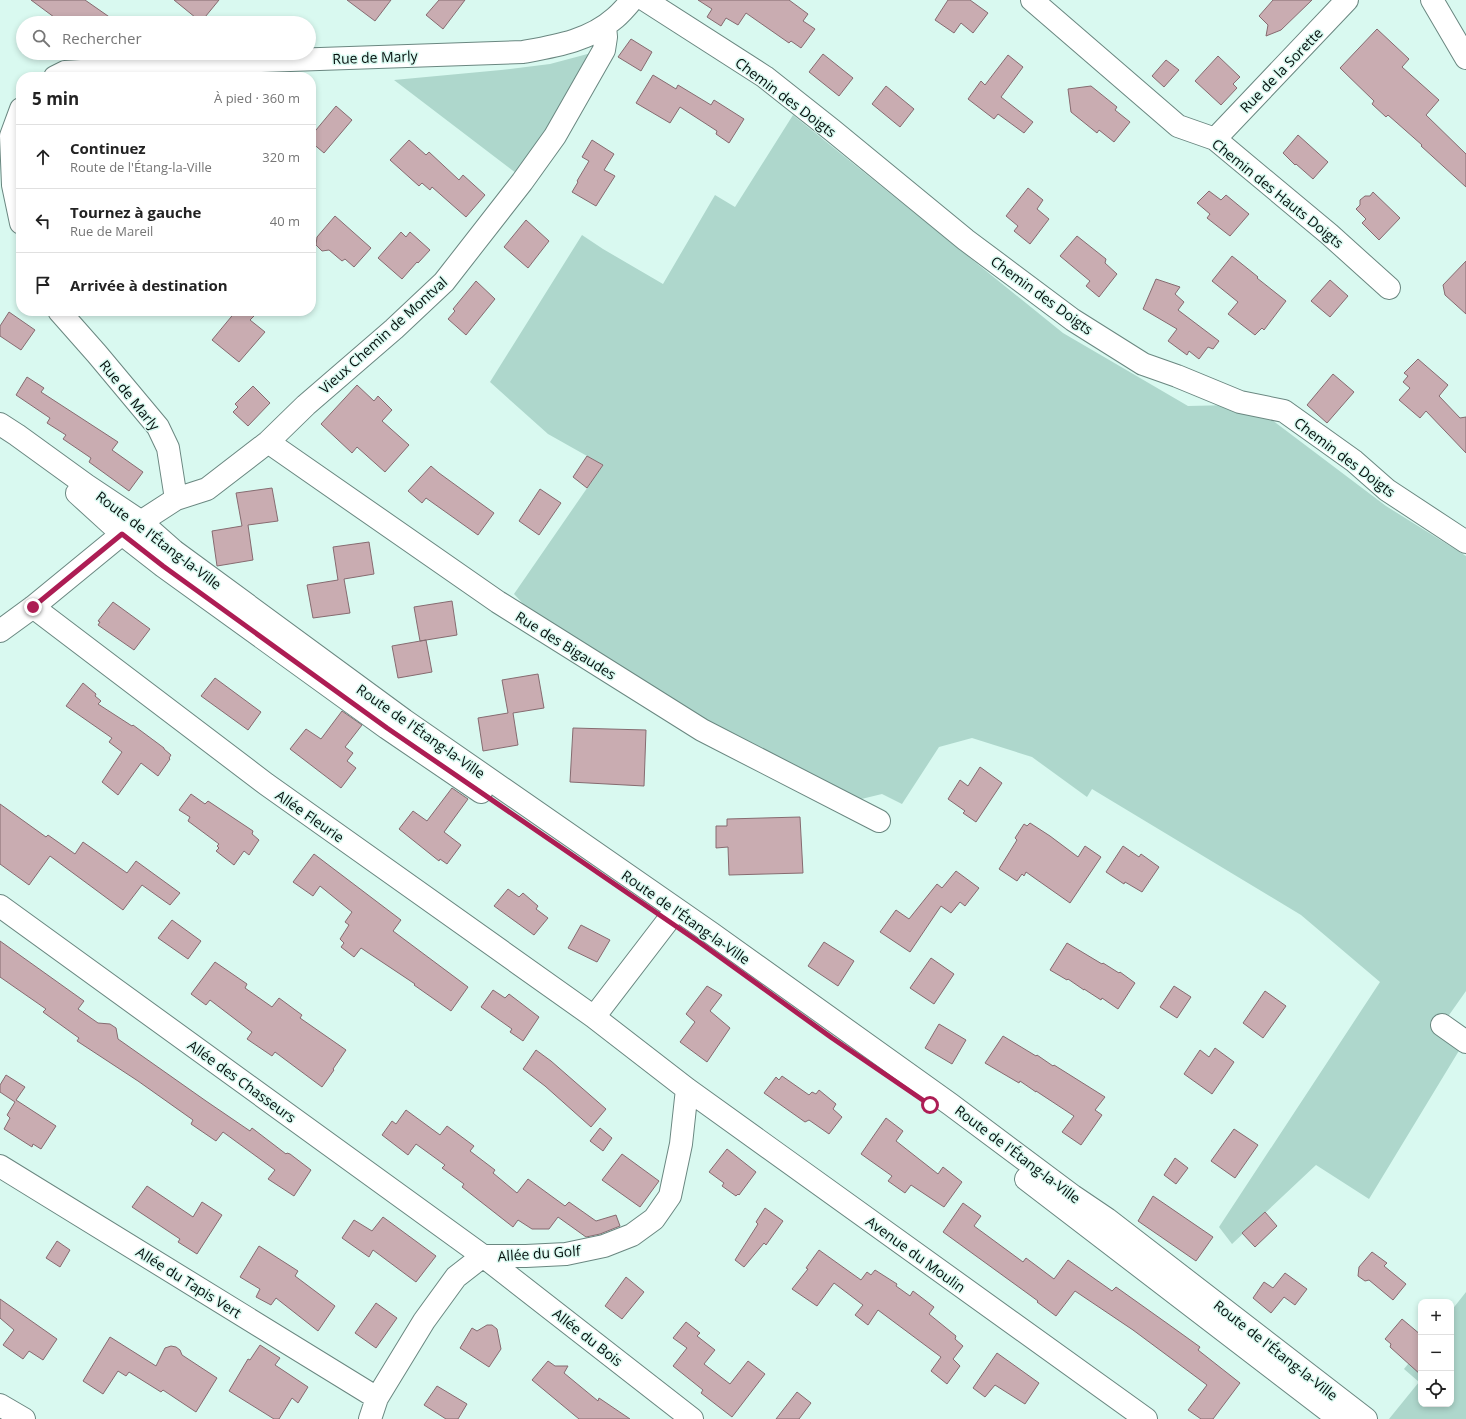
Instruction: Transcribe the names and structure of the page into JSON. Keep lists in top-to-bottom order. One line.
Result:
{"streets":{"street":["Rue de Marly","Rue de la Sorette","Chemin des Doigts","Chemin des Hauts Doigts","Vieux Chemin de Montval","Route de l'Étang-la-Ville","Rue des Bigaudes","Allée Fleurie","Allée des Chasseurs","Allée du Golf","Avenue du Moulin","Allée du Tapis Vert","Allée du Bois"]},"crossings":[["Rue de Marly","Vieux Chemin de Montval"],["Rue de la Sorette","Chemin des Hauts Doigts"],["Vieux Chemin de Montval","Rue des Bigaudes"],["Allée Fleurie","Allée du Golf"],["Allée Fleurie","Avenue du Moulin"],["Allée des Chasseurs","Allée du Golf"],["Allée des Chasseurs","Allée du Bois"],["Allée du Golf","Avenue du Moulin"],["Allée du Golf","Allée du Tapis Vert"],["Allée du Golf","Allée du Bois"]],"page":{"search":"Rechercher","heading":["5 min","À pied · 360 m"],"list":[["Continuez","Route de l'Étang-la-Ville","320 m"],["Tournez à gauche","Rue de Mareil","40 m"],"Arrivée à destination"],"map_buttons":["+","−"]}}
